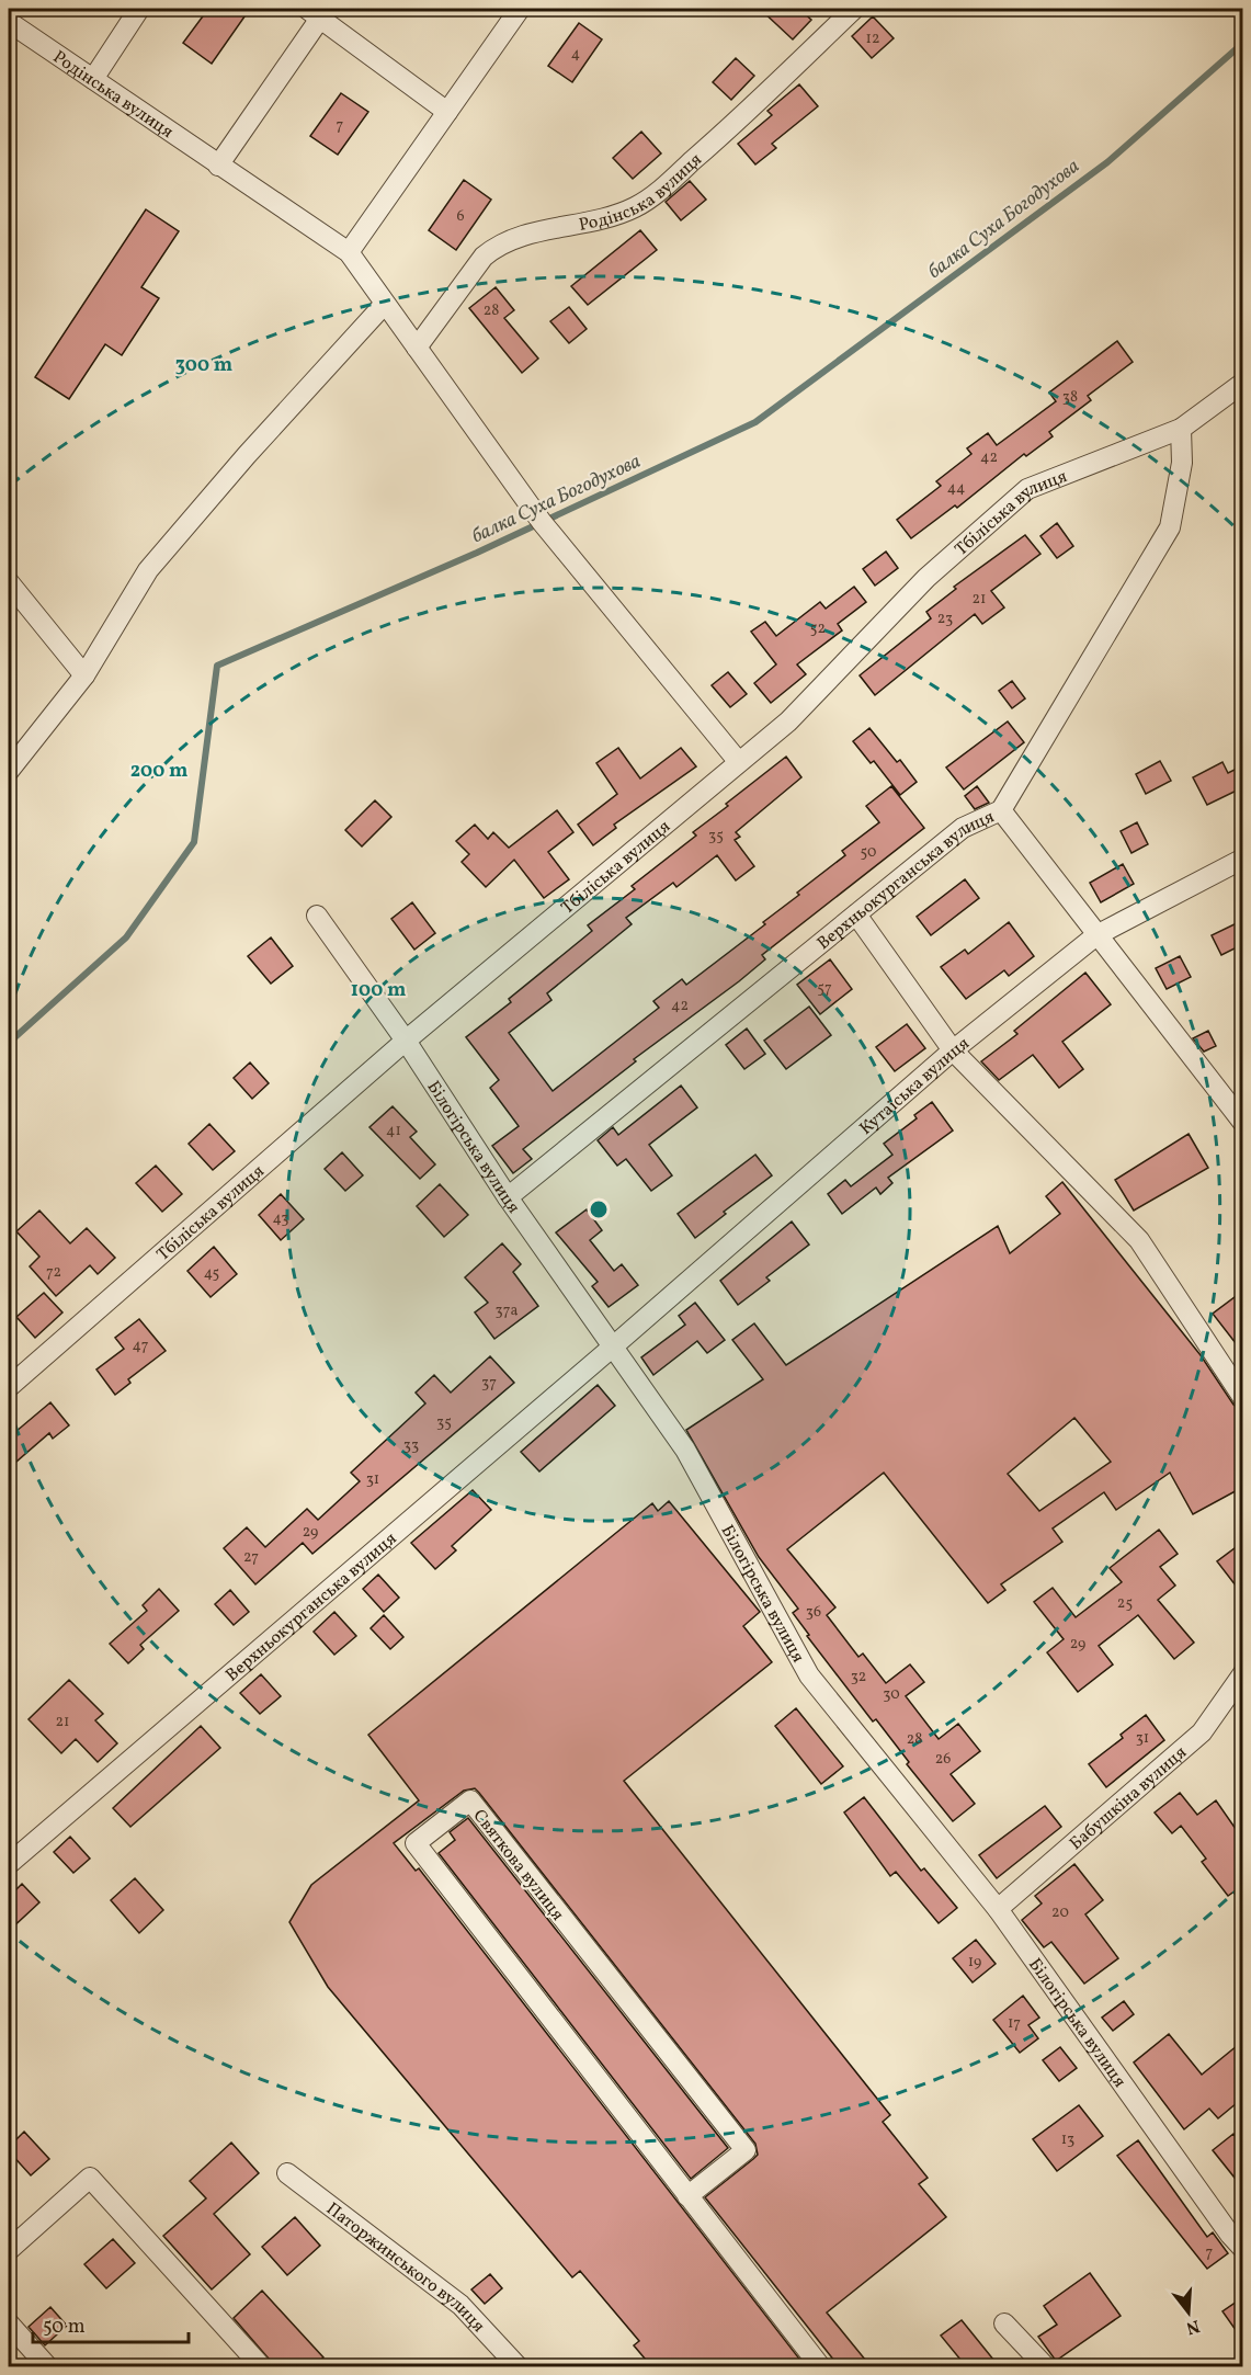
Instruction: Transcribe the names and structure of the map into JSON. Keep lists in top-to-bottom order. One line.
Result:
{"streets":{"street":["Родінська вулиця","Тбіліська вулиця","Верхньокурганська вулиця","Кутаїська вулиця","Білогірська вулиця","Бабушкіна вулиця","Святкова вулиця","Паторжинського вулиця"]},"crossings":[["Родінська вулиця","Тбіліська вулиця"],["Тбіліська вулиця","Верхньокурганська вулиця"],["Тбіліська вулиця","Білогірська вулиця"],["Верхньокурганська вулиця","Кутаїська вулиця"],["Верхньокурганська вулиця","Білогірська вулиця"],["Кутаїська вулиця","Білогірська вулиця"],["Білогірська вулиця","Бабушкіна вулиця"]],"water":["балка Суха Богодухова"],"house_numbers":["12","4","7","6","28","38","42","44","21","23","52","35","50","57","42","41","43","72","45","37а","47","37","35","33","31","29","27","25","36","29","32","30","21","31","28","26","20","19","17","13","7"],"scale_bar":"50 m","north":"bottom","rings":["300 m","200 m","100 m"]}
